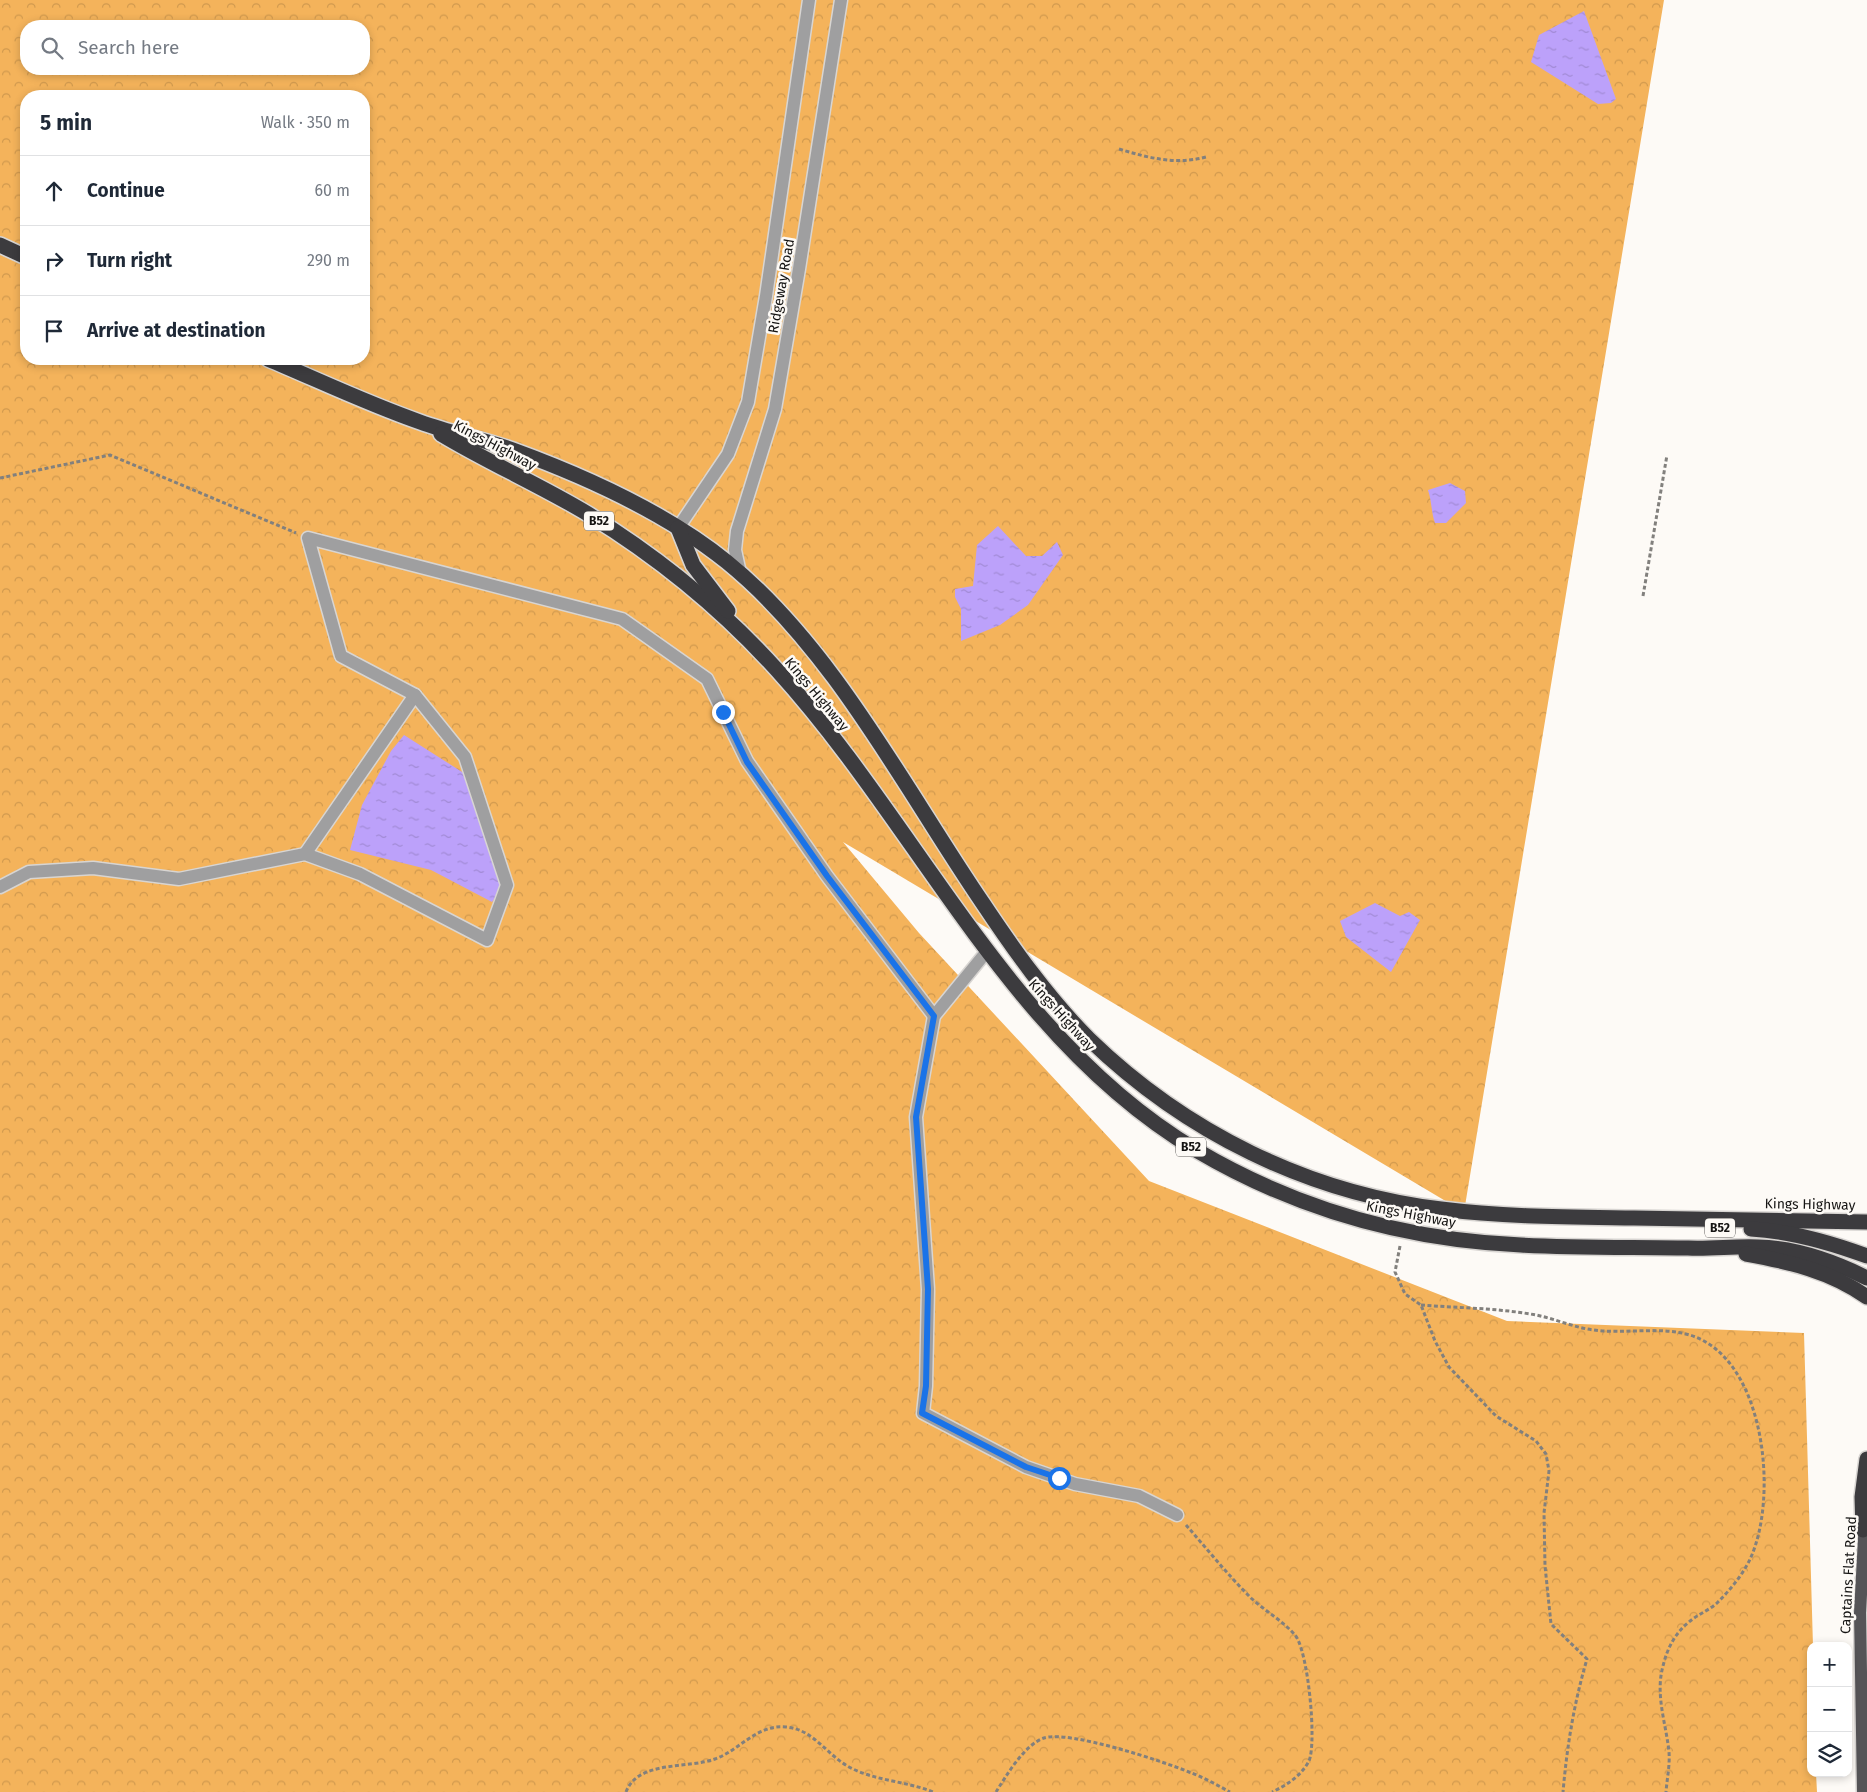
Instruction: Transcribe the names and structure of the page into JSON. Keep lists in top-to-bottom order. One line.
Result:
{"streets":{"highway":["Kings Highway","B52"],"main road":["Captains Flat Road"],"street":["Ridgeway Road"]},"crossings":[["Ridgeway Road","Kings Highway"],["Kings Highway","B52"]],"page":{"search":"Search here","heading":["5 min","Walk · 350 m"],"list":[["Continue","60 m"],["Turn right","290 m"],"Arrive at destination"],"map_buttons":["+","−"]}}
